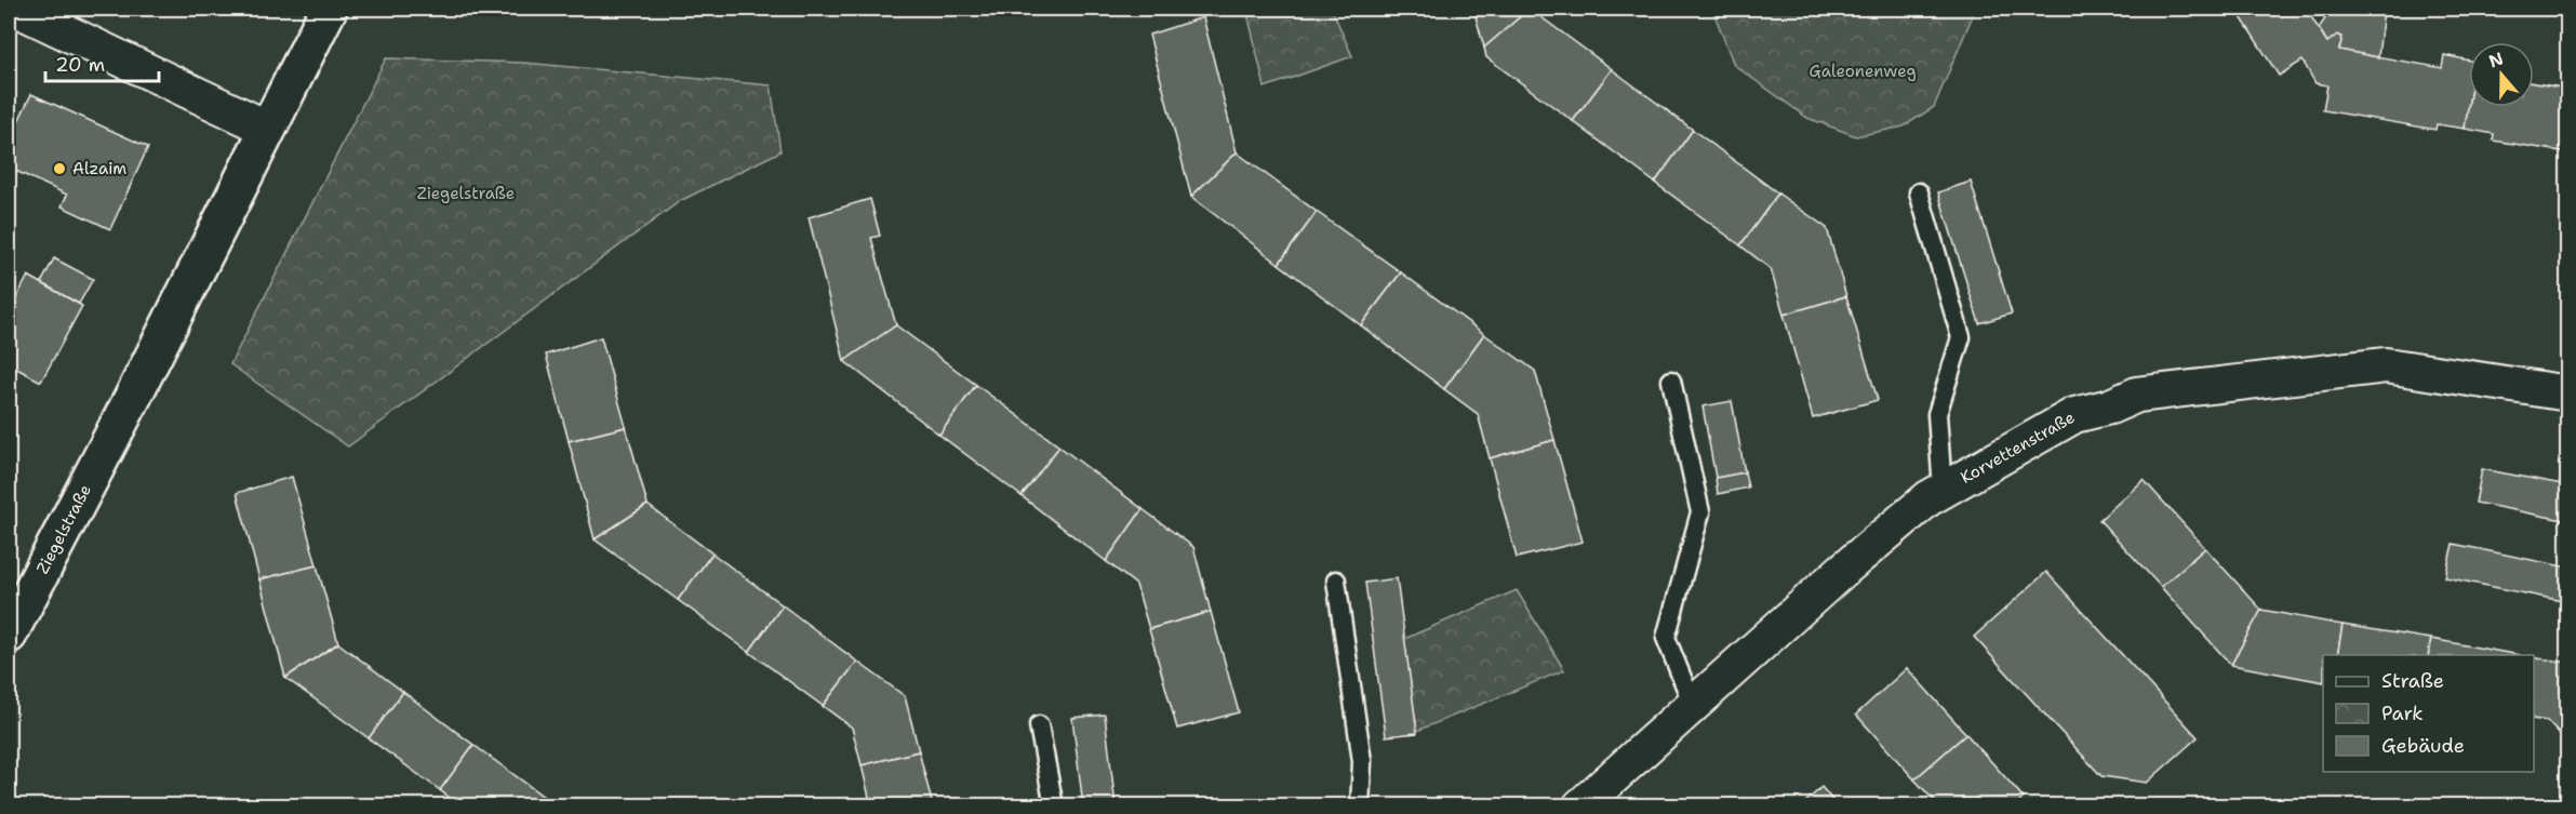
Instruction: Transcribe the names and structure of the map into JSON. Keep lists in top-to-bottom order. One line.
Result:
{"streets":{"main road":["Ziegelstraße"],"street":["Korvettenstraße"]},"parks":["Galeonenweg","Ziegelstraße"],"places":["Alzaim"],"legend":["Straße","Park","Gebäude"],"scale_bar":"20 m","north":"top"}
